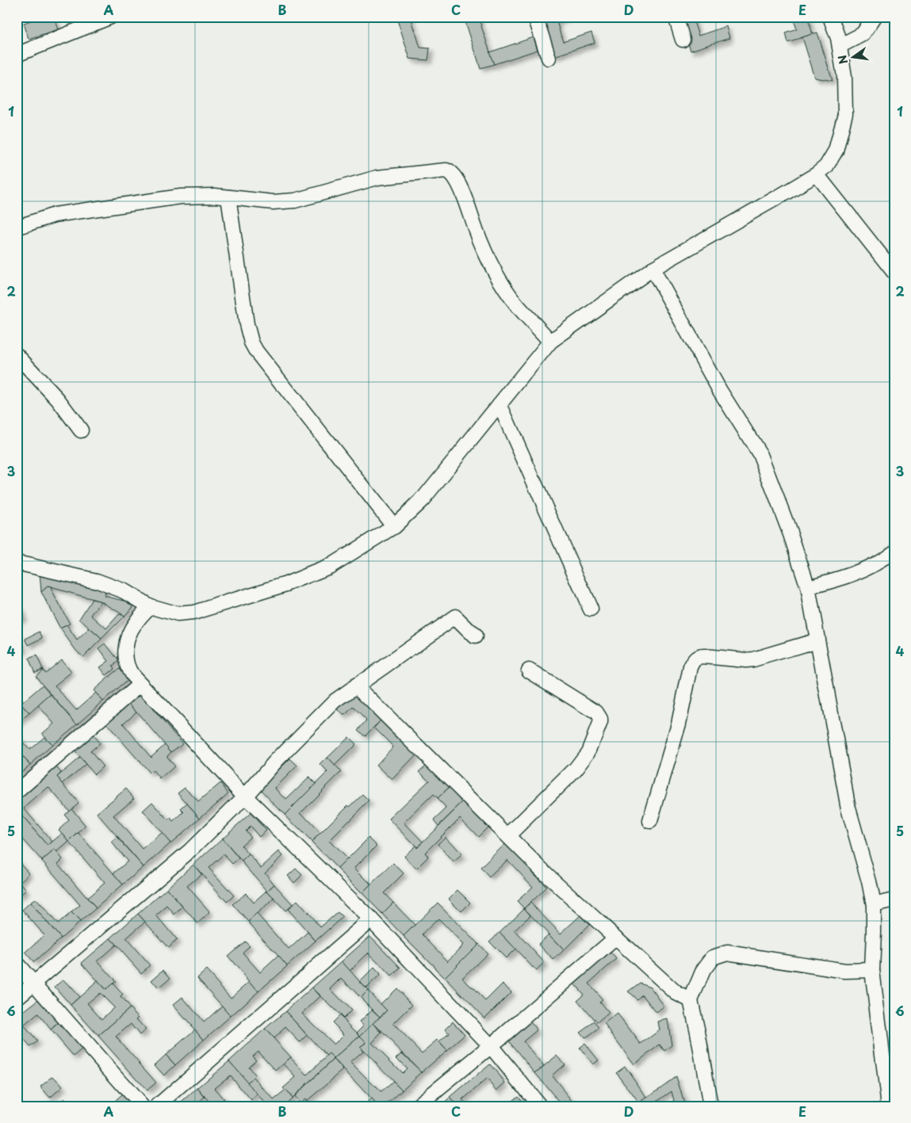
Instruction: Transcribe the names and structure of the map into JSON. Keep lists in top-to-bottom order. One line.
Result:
{"north":"left","grid":{"columns":["A","B","C","D","E"],"rows":["1","2","3","4","5","6"]}}
